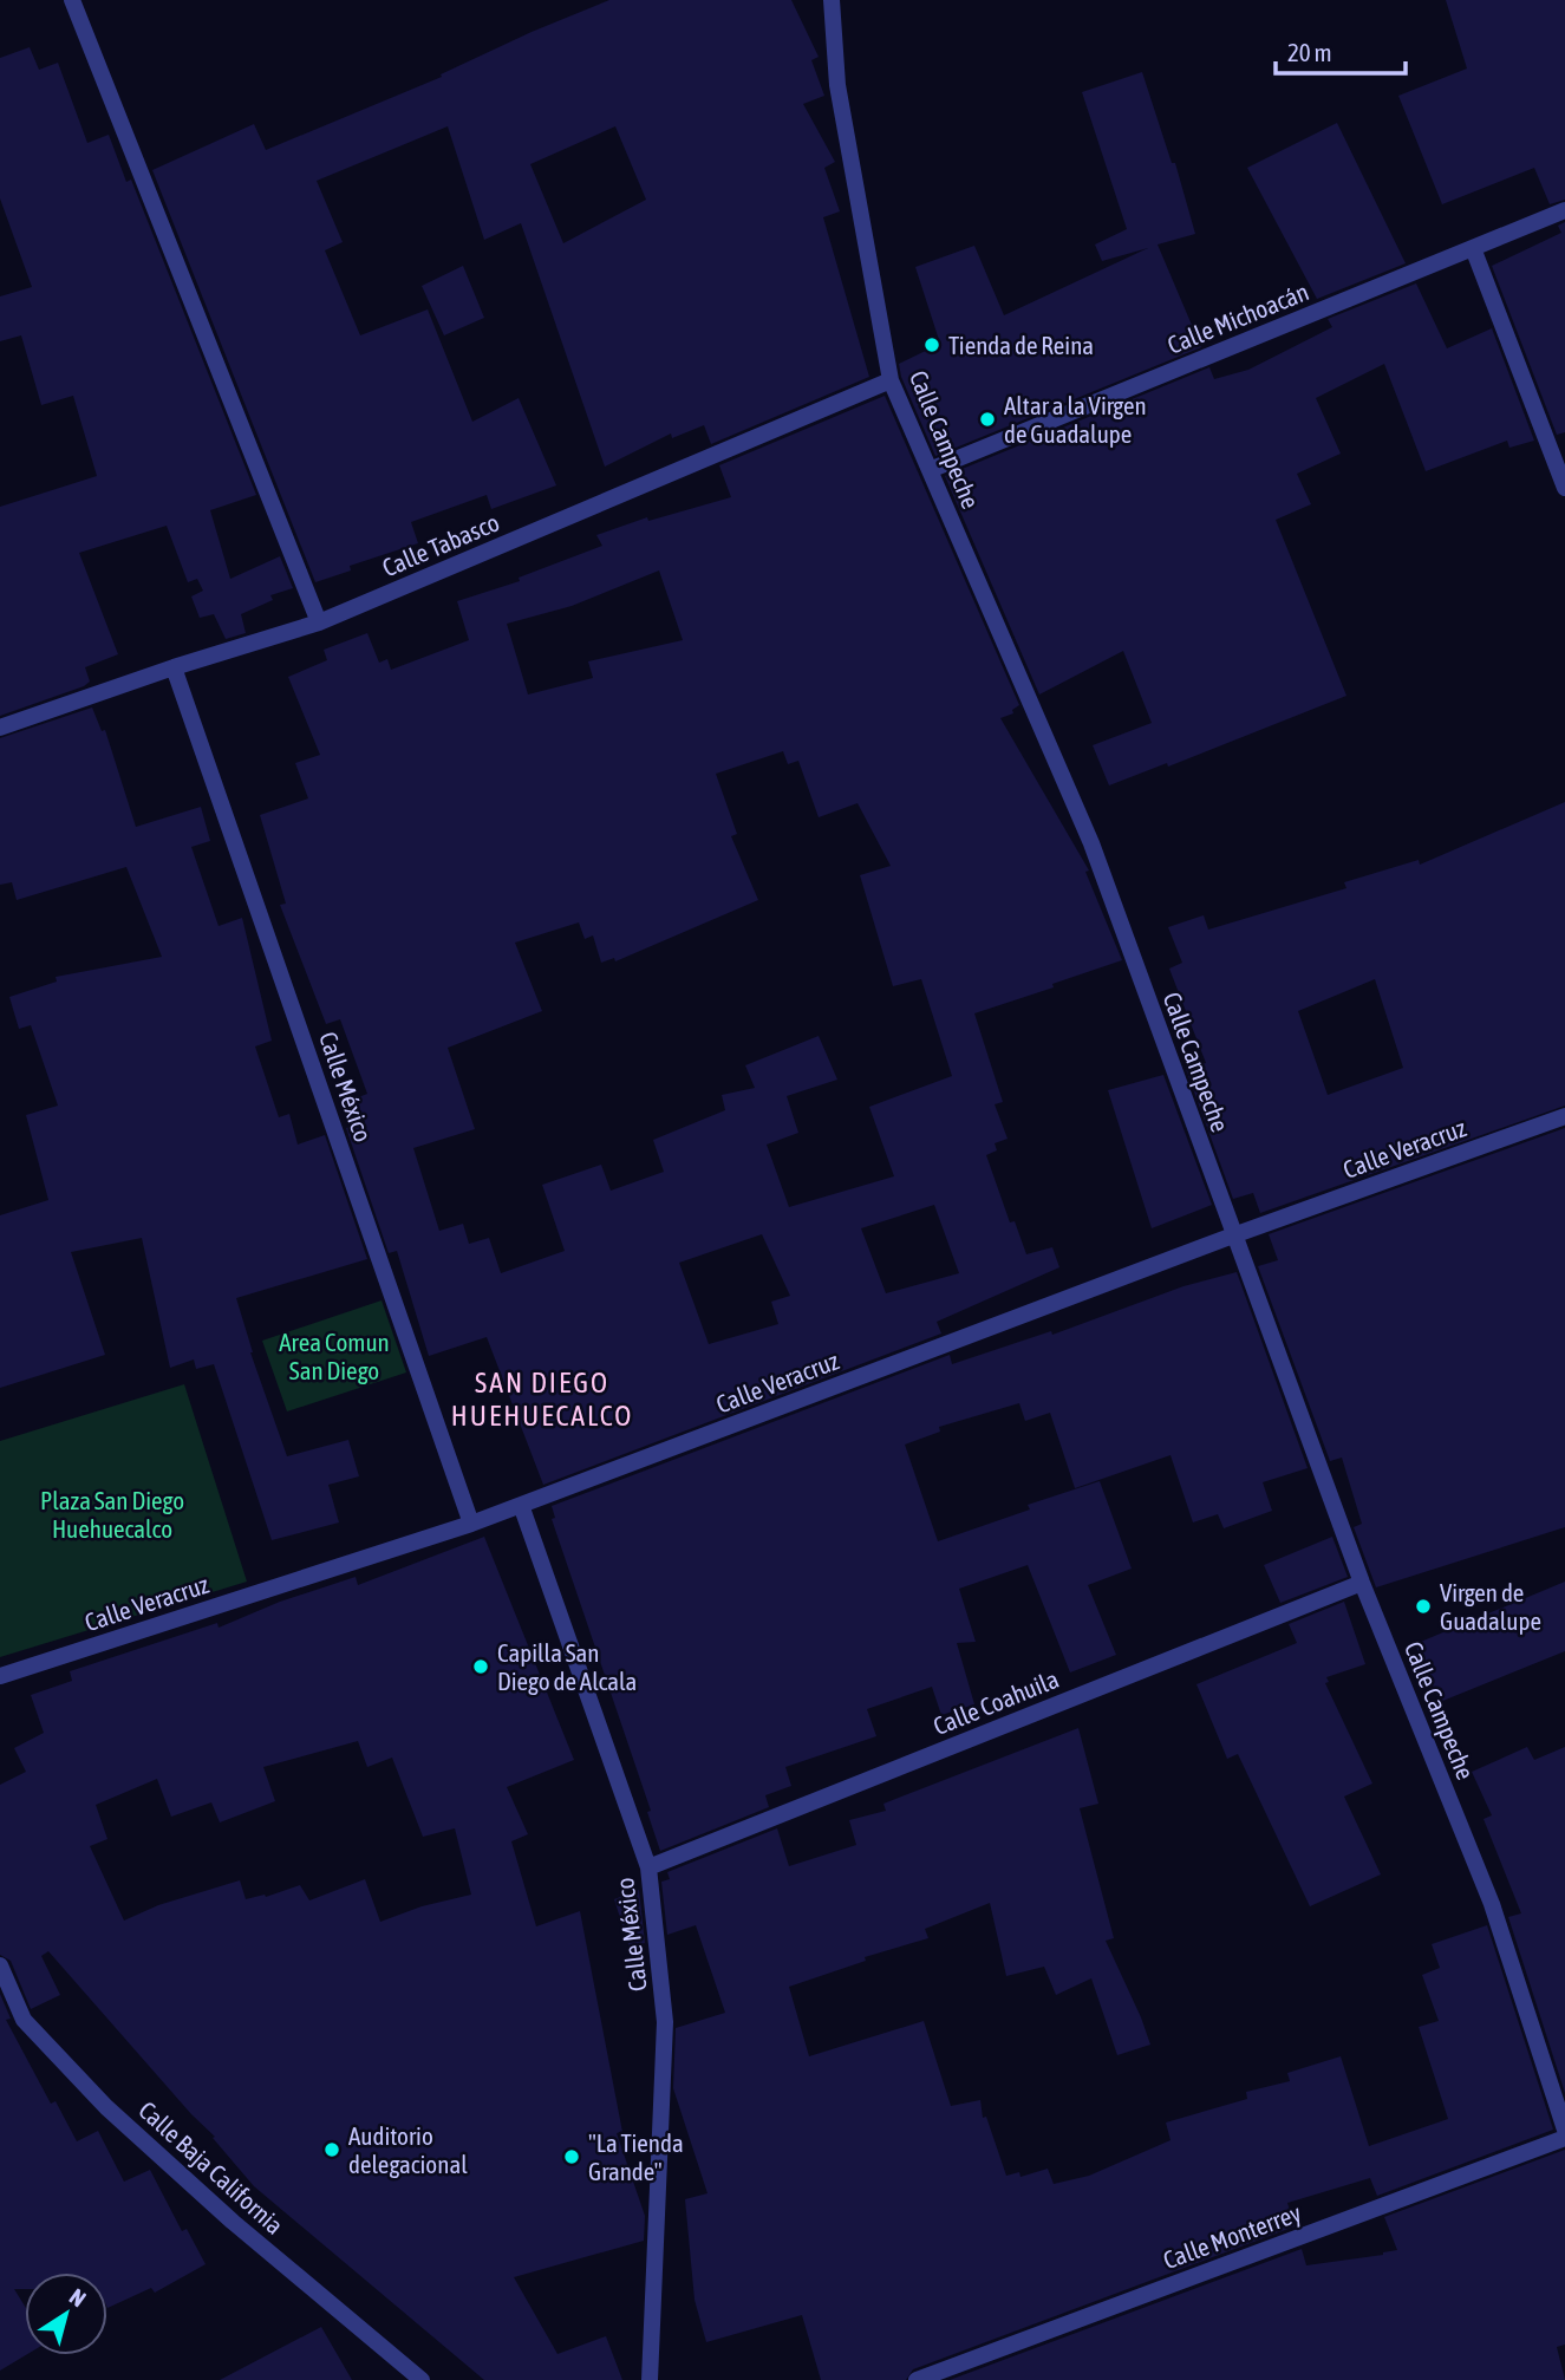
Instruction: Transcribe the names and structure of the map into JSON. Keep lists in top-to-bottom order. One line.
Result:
{"streets":{"street":["Calle Michoacán","Calle Campeche","Calle Tabasco","Calle México","Calle Veracruz","Calle Coahuila","Calle Baja California","Calle Monterrey"]},"crossings":[["Calle Michoacán","Calle Campeche"],["Calle Campeche","Calle Tabasco"],["Calle Campeche","Calle Veracruz"],["Calle Campeche","Calle Coahuila"],["Calle Tabasco","Calle México"],["Calle México","Calle Veracruz"],["Calle México","Calle Coahuila"]],"districts":["SAN DIEGO HUEHUECALCO"],"parks":["Area Comun San Diego","Plaza San Diego Huehuecalco"],"places":["Tienda de Reina","Altar a la Virgen de Guadalupe","Virgen de Guadalupe","Capilla San Diego de Alcala","Auditorio delegacional","\"La Tienda Grande\""],"scale_bar":"20 m","north":"top right"}
